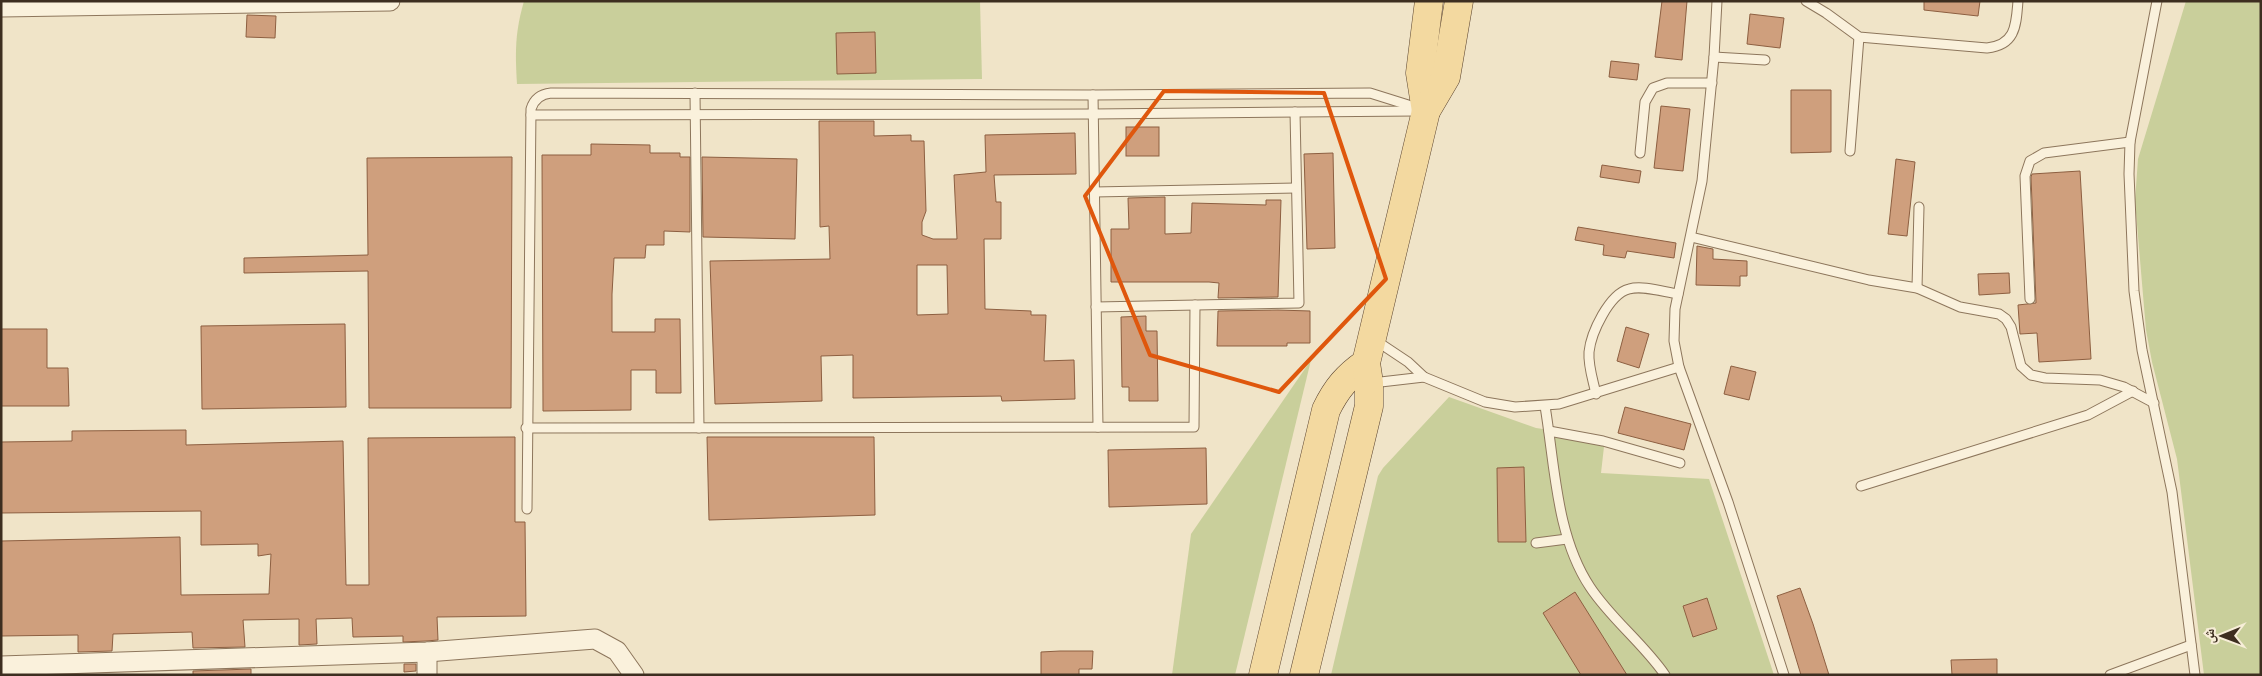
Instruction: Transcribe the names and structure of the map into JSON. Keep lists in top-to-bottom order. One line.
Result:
{"north":"left"}
